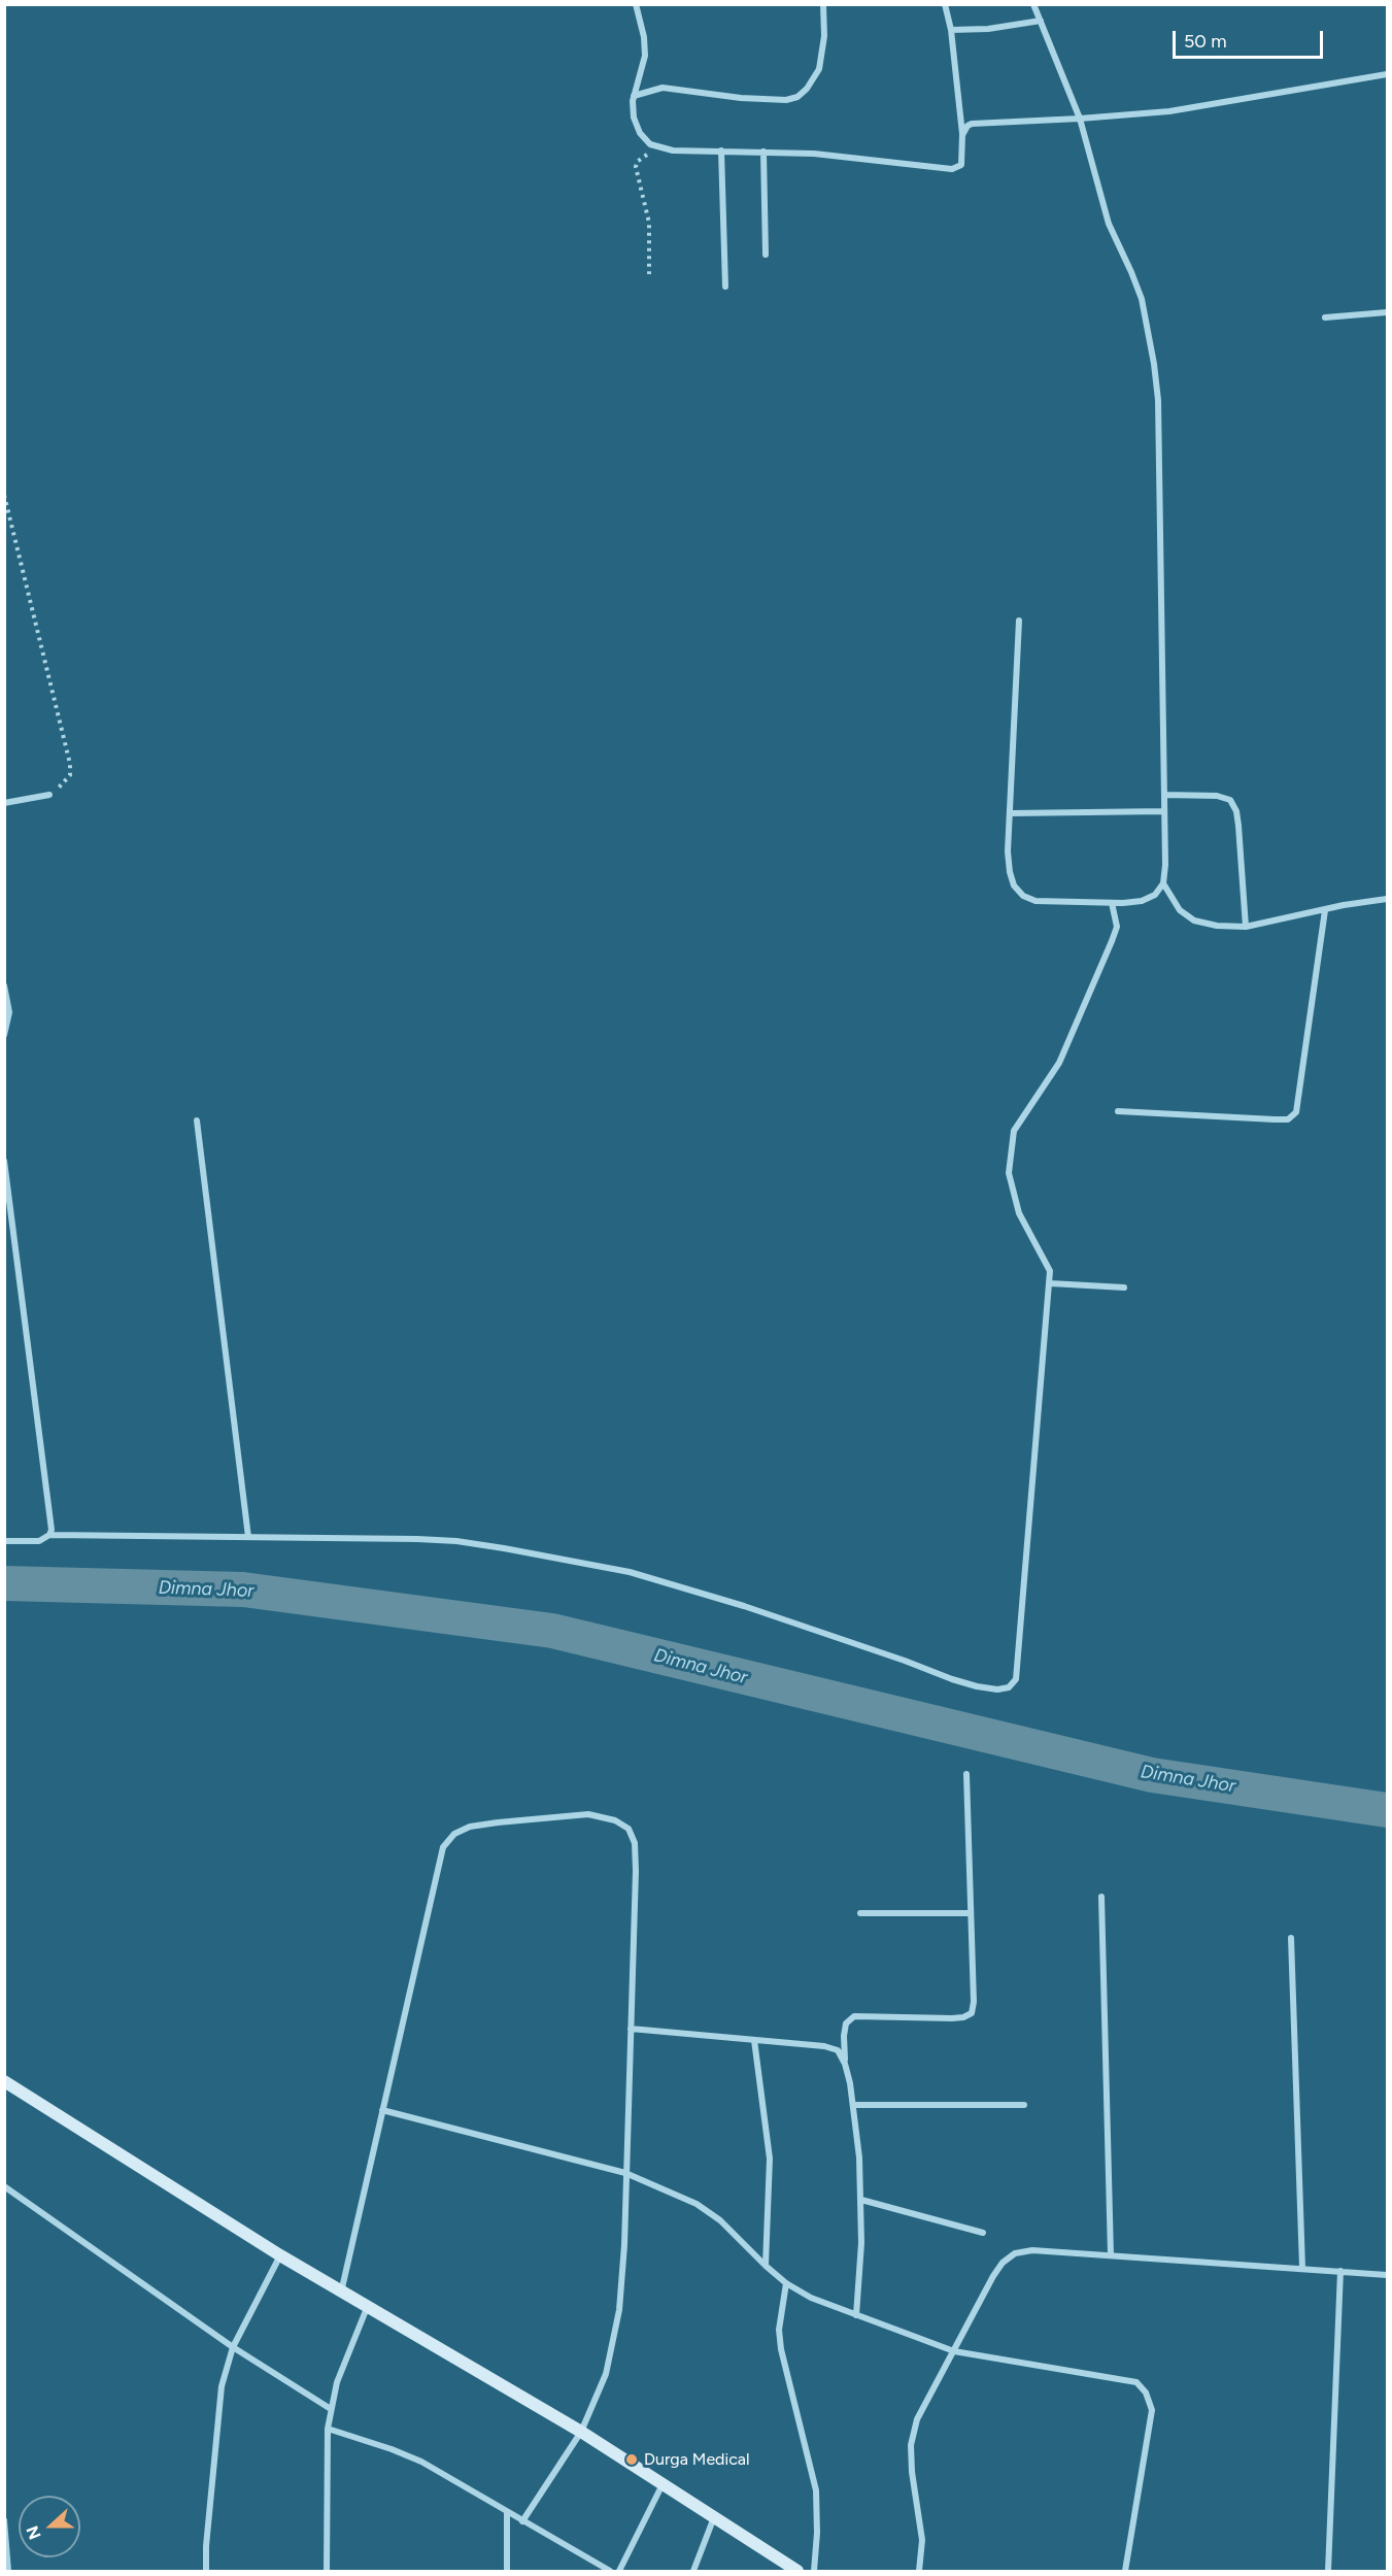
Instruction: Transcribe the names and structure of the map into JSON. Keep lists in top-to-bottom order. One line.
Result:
{"water":["Dimna Jhor"],"places":["Durga Medical"],"scale_bar":"50 m","north":"left"}
